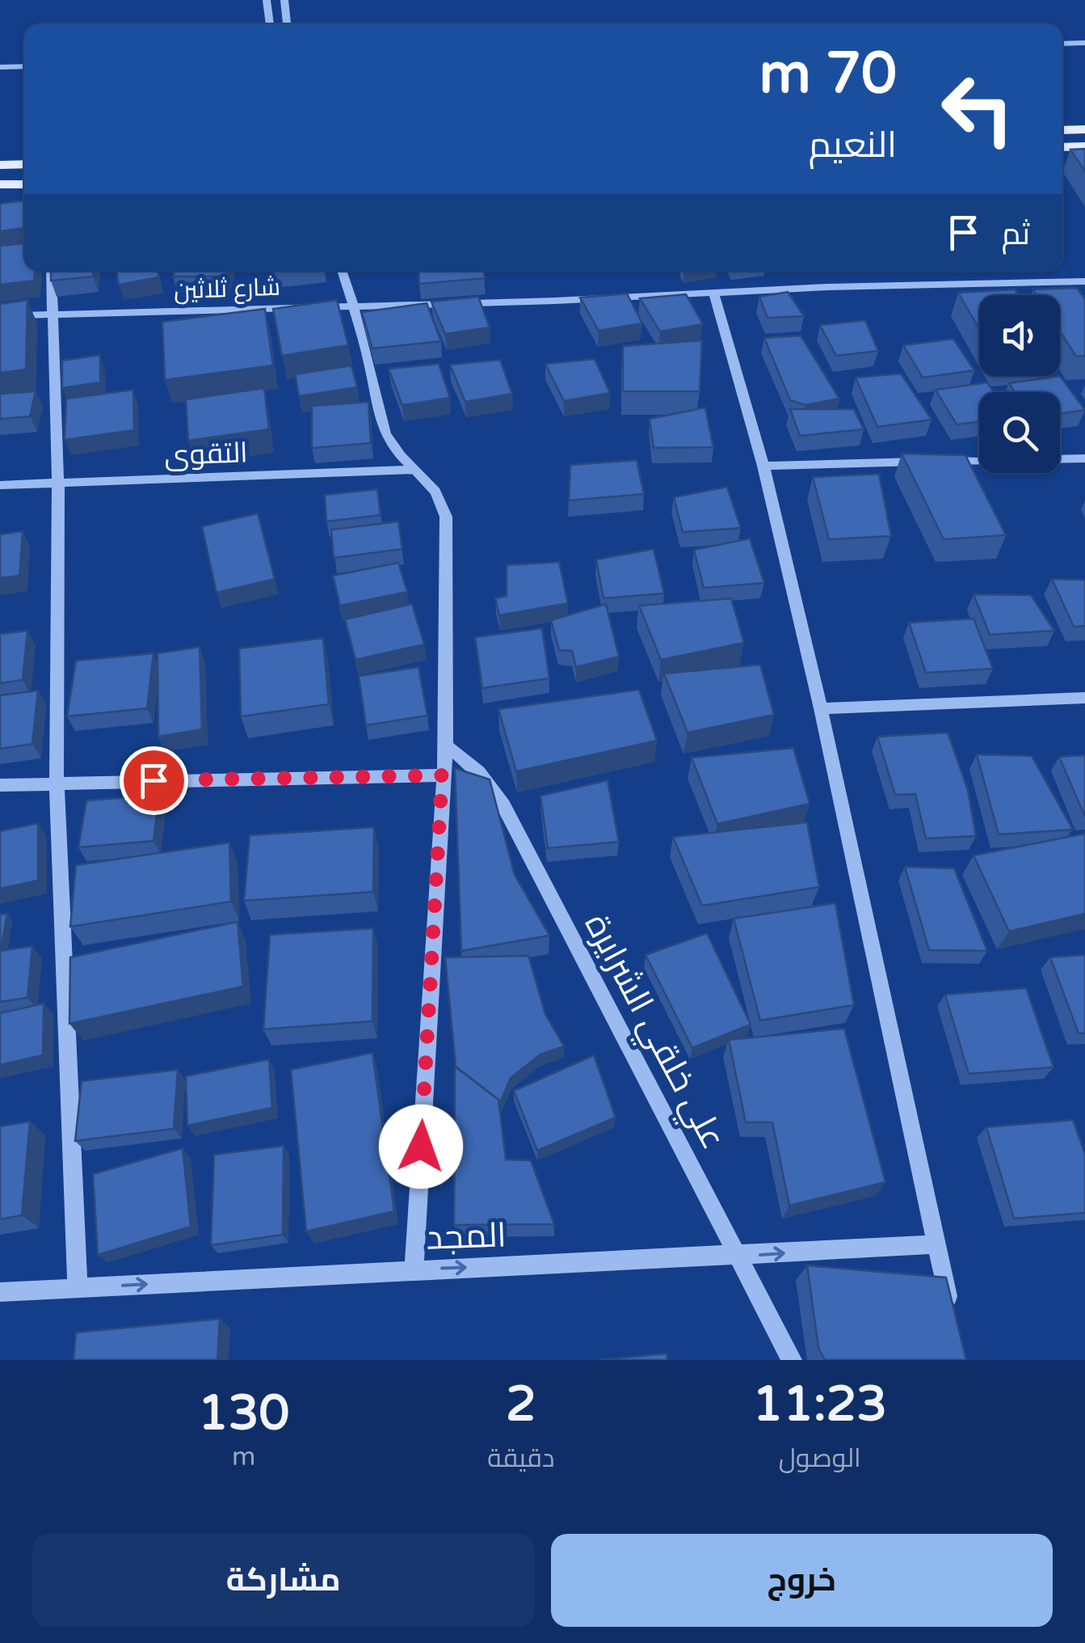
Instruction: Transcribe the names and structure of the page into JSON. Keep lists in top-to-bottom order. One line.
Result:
{"streets":{"street":["شارع ثلاثين","التقوى","علي خلقي الشرايرة","المجد"]},"crossings":[["علي خلقي الشرايرة","المجد"]],"one_way":["المجد"],"page":{"turn":["70 m","النعيم"],"then":"ثم","eta":["11:23","الوصول","2","دقيقة","130","m"],"buttons":["خروج","مشاركة"]}}
